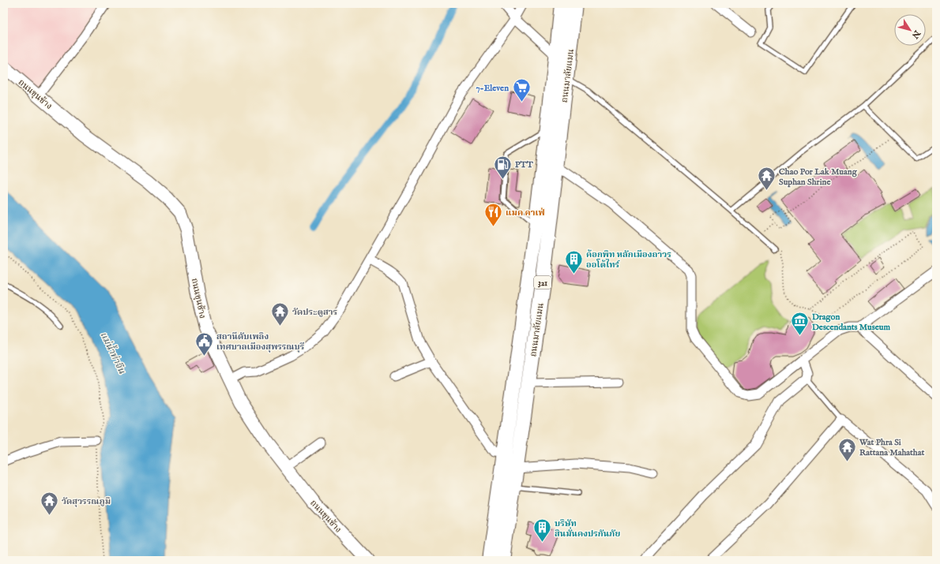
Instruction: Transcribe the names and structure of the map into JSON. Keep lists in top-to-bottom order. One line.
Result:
{"streets":{"main road":["ถนนมาลัยแมน","ถนนขุนช้าง","321"]},"water":["แม่น้ำท่าจีน"],"places":{"supermarket":["7-Eleven"],"fuel station":["PTT"],"temple":["Chao Por Lak Muang Suphan Shrine","วัดประตูสาร","Wat Phra Si Rattana Mahathat","วัดสุวรรณภูมิ"],"restaurant":["แมค คาเฟ่"],"building":["ค้อกพิท หลักเมืองถาวร ออโต้ไทร์","บริษัท สินมั่นคงปรกันภัย"],"museum":["Dragon Descendants Museum"],"public building":["สถานีดับเพลิง เทศบาลเมืองสุพรรณบุรี"]},"north":"bottom right"}
